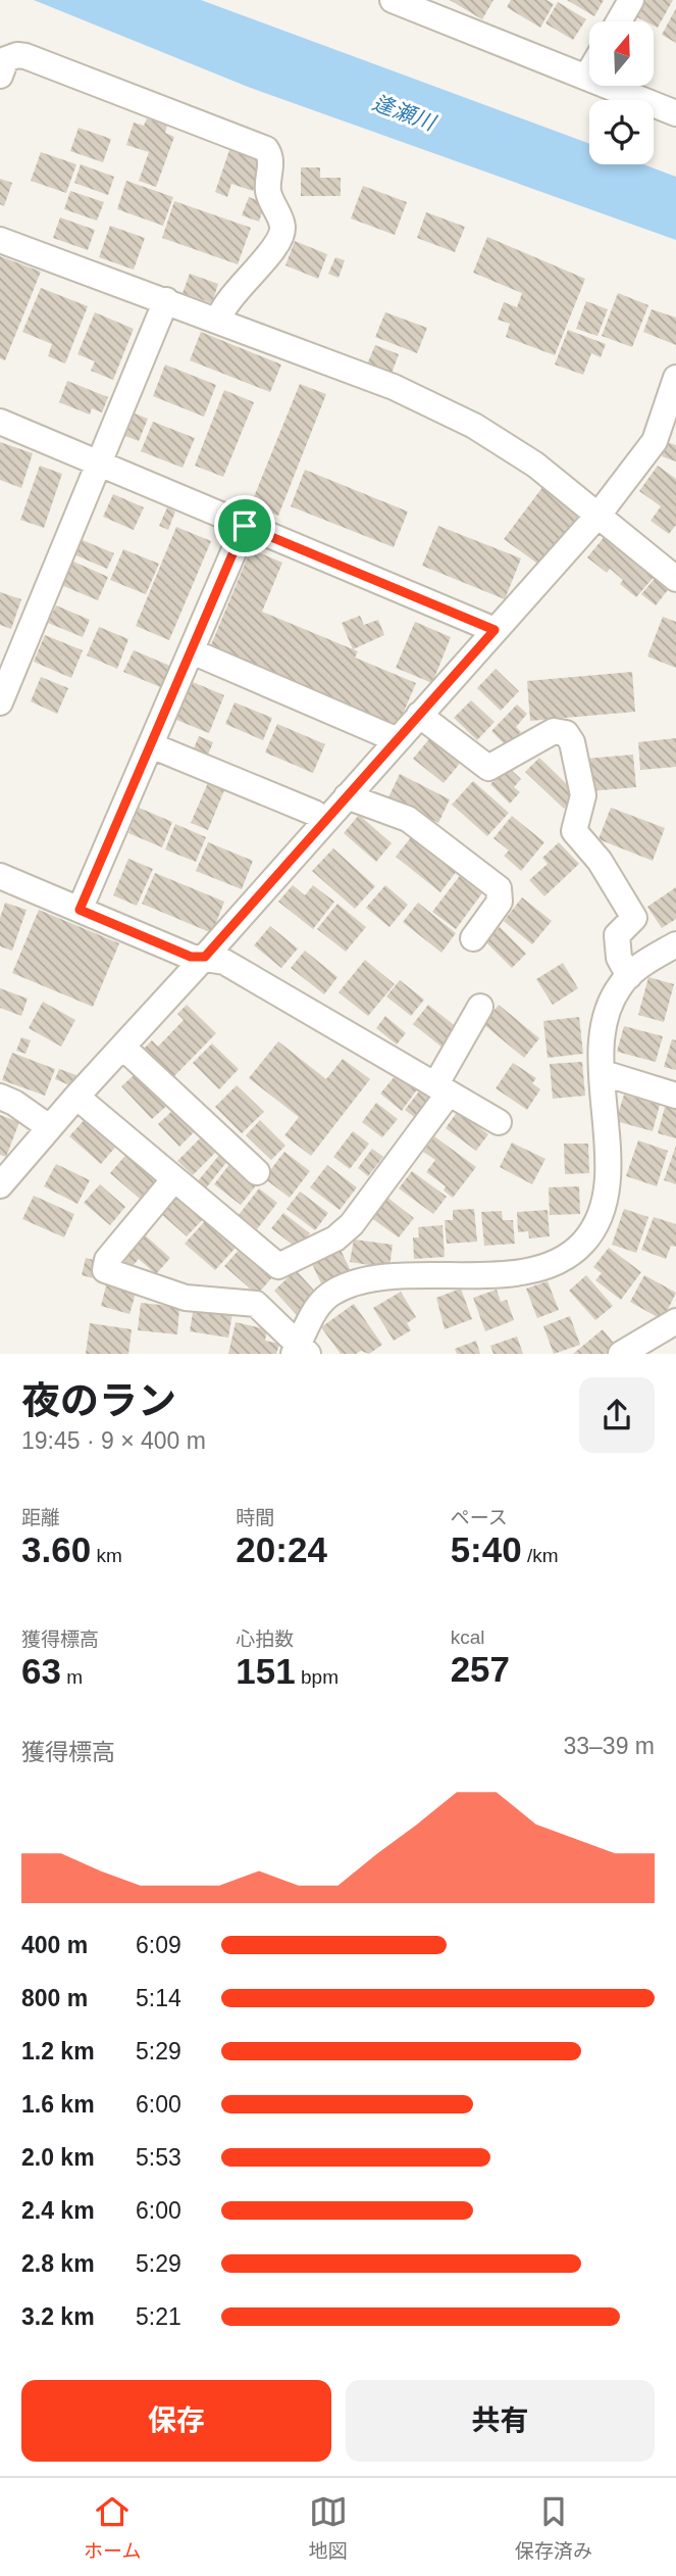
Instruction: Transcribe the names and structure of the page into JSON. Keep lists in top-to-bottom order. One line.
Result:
{"water":["逢瀬川"],"north":"top","page":{"heading":["夜のラン","19:45 · 9 × 400 m"],"stats":[["距離","3.60 km"],["時間","20:24"],["ペース","5:40 /km"],["獲得標高","63 m"],["心拍数","151 bpm"],["kcal","257"]],"chart":["獲得標高","33–39 m"],"list":[{"name":"400 m","note":"6:09"},{"name":"800 m","note":"5:14"},{"name":"1.2 km","note":"5:29"},{"name":"1.6 km","note":"6:00"},{"name":"2.0 km","note":"5:53"},{"name":"2.4 km","note":"6:00"},{"name":"2.8 km","note":"5:29"},{"name":"3.2 km","note":"5:21"}],"buttons":["保存","共有"],"tabs":["ホーム","地図","保存済み"]}}
